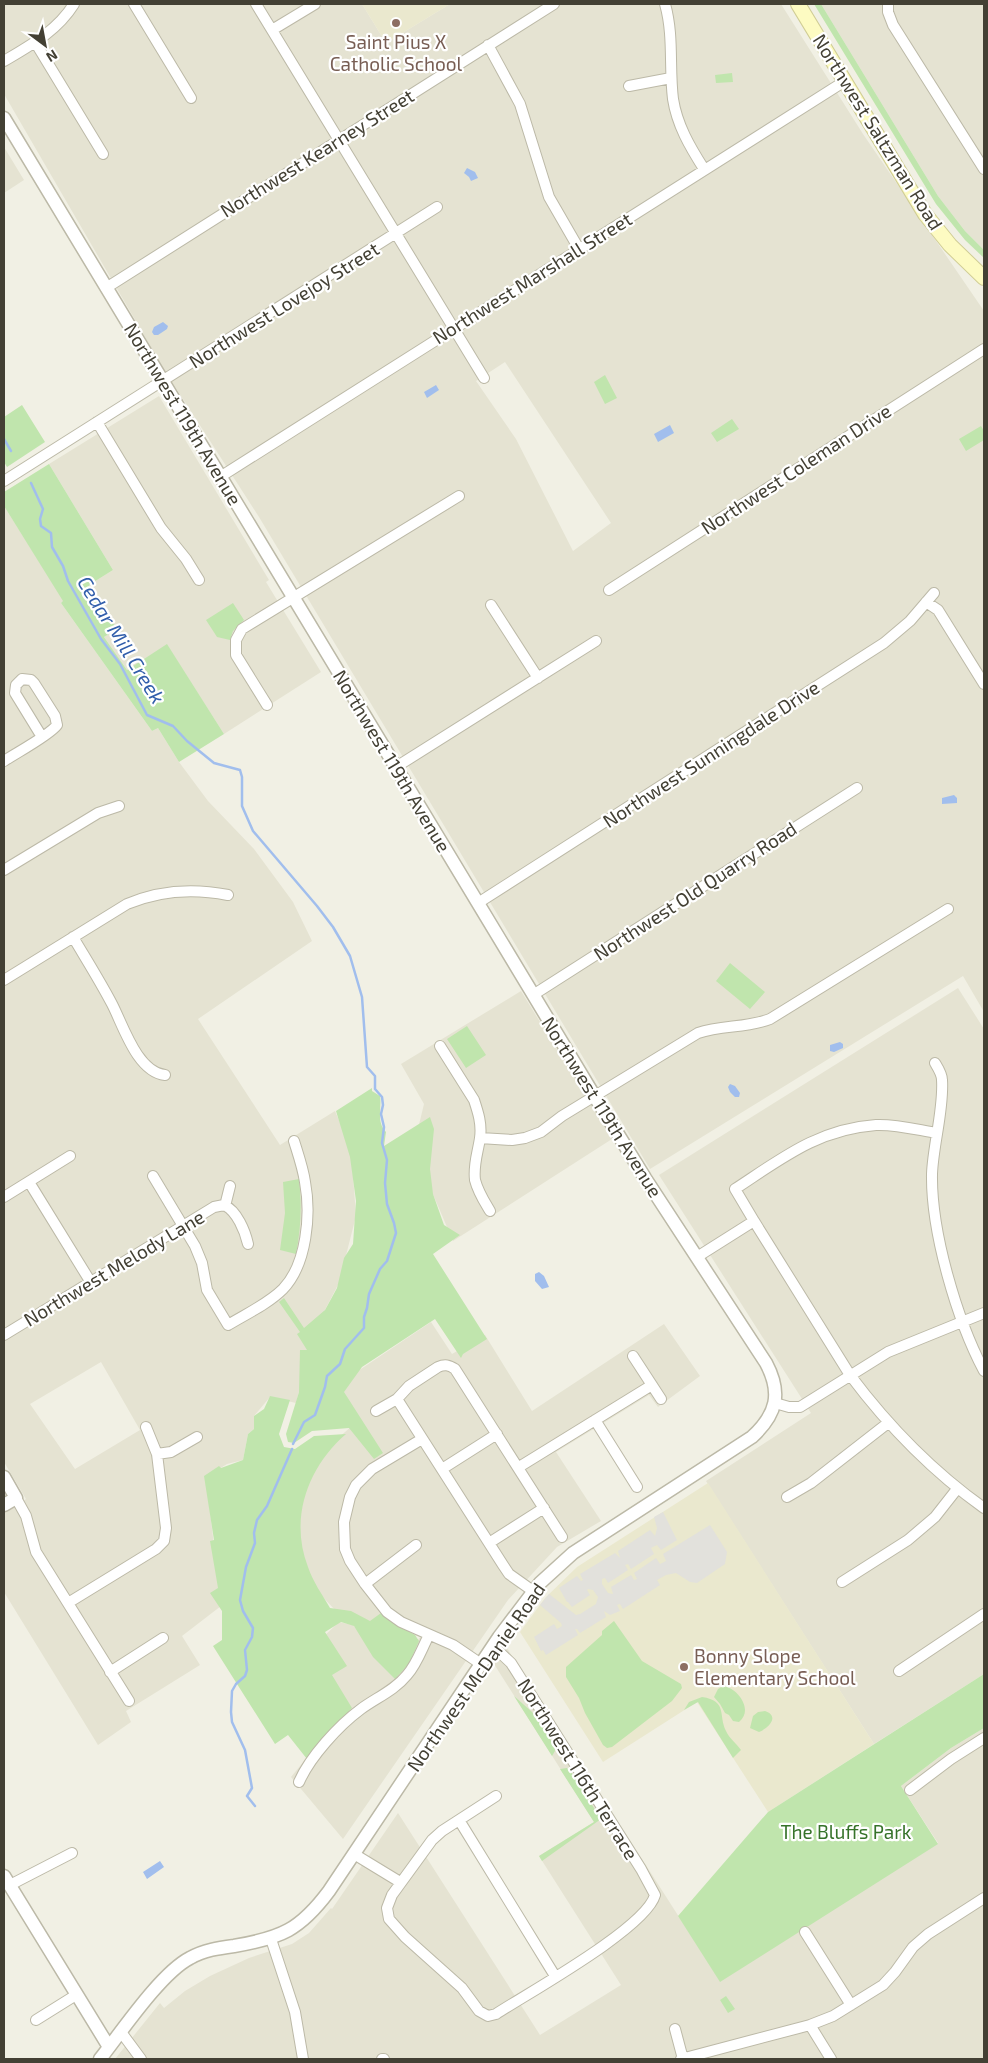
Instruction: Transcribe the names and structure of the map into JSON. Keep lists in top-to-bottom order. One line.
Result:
{"streets":{"main road":["Northwest Saltzman Road"],"street":["Northwest Kearney Street","Northwest Marshall Street","Northwest Lovejoy Street","Northwest 119th Avenue","Northwest Coleman Drive","Northwest Sunningdale Drive","Northwest Old Quarry Road","Northwest Melody Lane","Northwest McDaniel Road","Northwest 116th Terrace"]},"crossings":[["Northwest Saltzman Road","Northwest Marshall Street"],["Northwest Kearney Street","Northwest 119th Avenue"],["Northwest Marshall Street","Northwest 119th Avenue"],["Northwest Lovejoy Street","Northwest 119th Avenue"],["Northwest 119th Avenue","Northwest Sunningdale Drive"],["Northwest 119th Avenue","Northwest Old Quarry Road"],["Northwest 119th Avenue","Northwest McDaniel Road"],["Northwest McDaniel Road","Northwest 116th Terrace"]],"water":["Cedar Mill Creek"],"parks":["The Bluffs Park"],"places":["Saint Pius X Catholic School","Bonny Slope Elementary School"],"north":"bottom right"}
